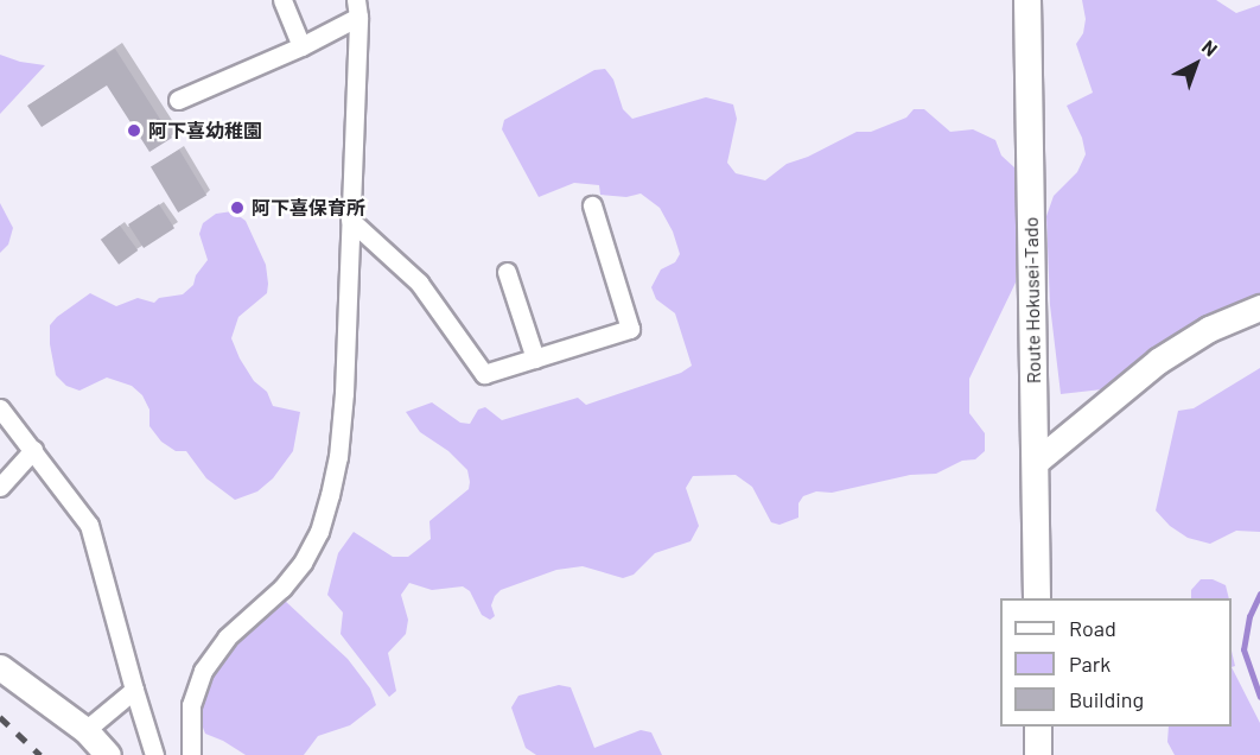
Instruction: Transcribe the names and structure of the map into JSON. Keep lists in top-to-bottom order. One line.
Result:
{"streets":{"main road":["Route Hokusei-Tado"]},"places":["阿下喜幼稚園","阿下喜保育所"],"legend":["Road","Park","Building"],"north":"top right"}
